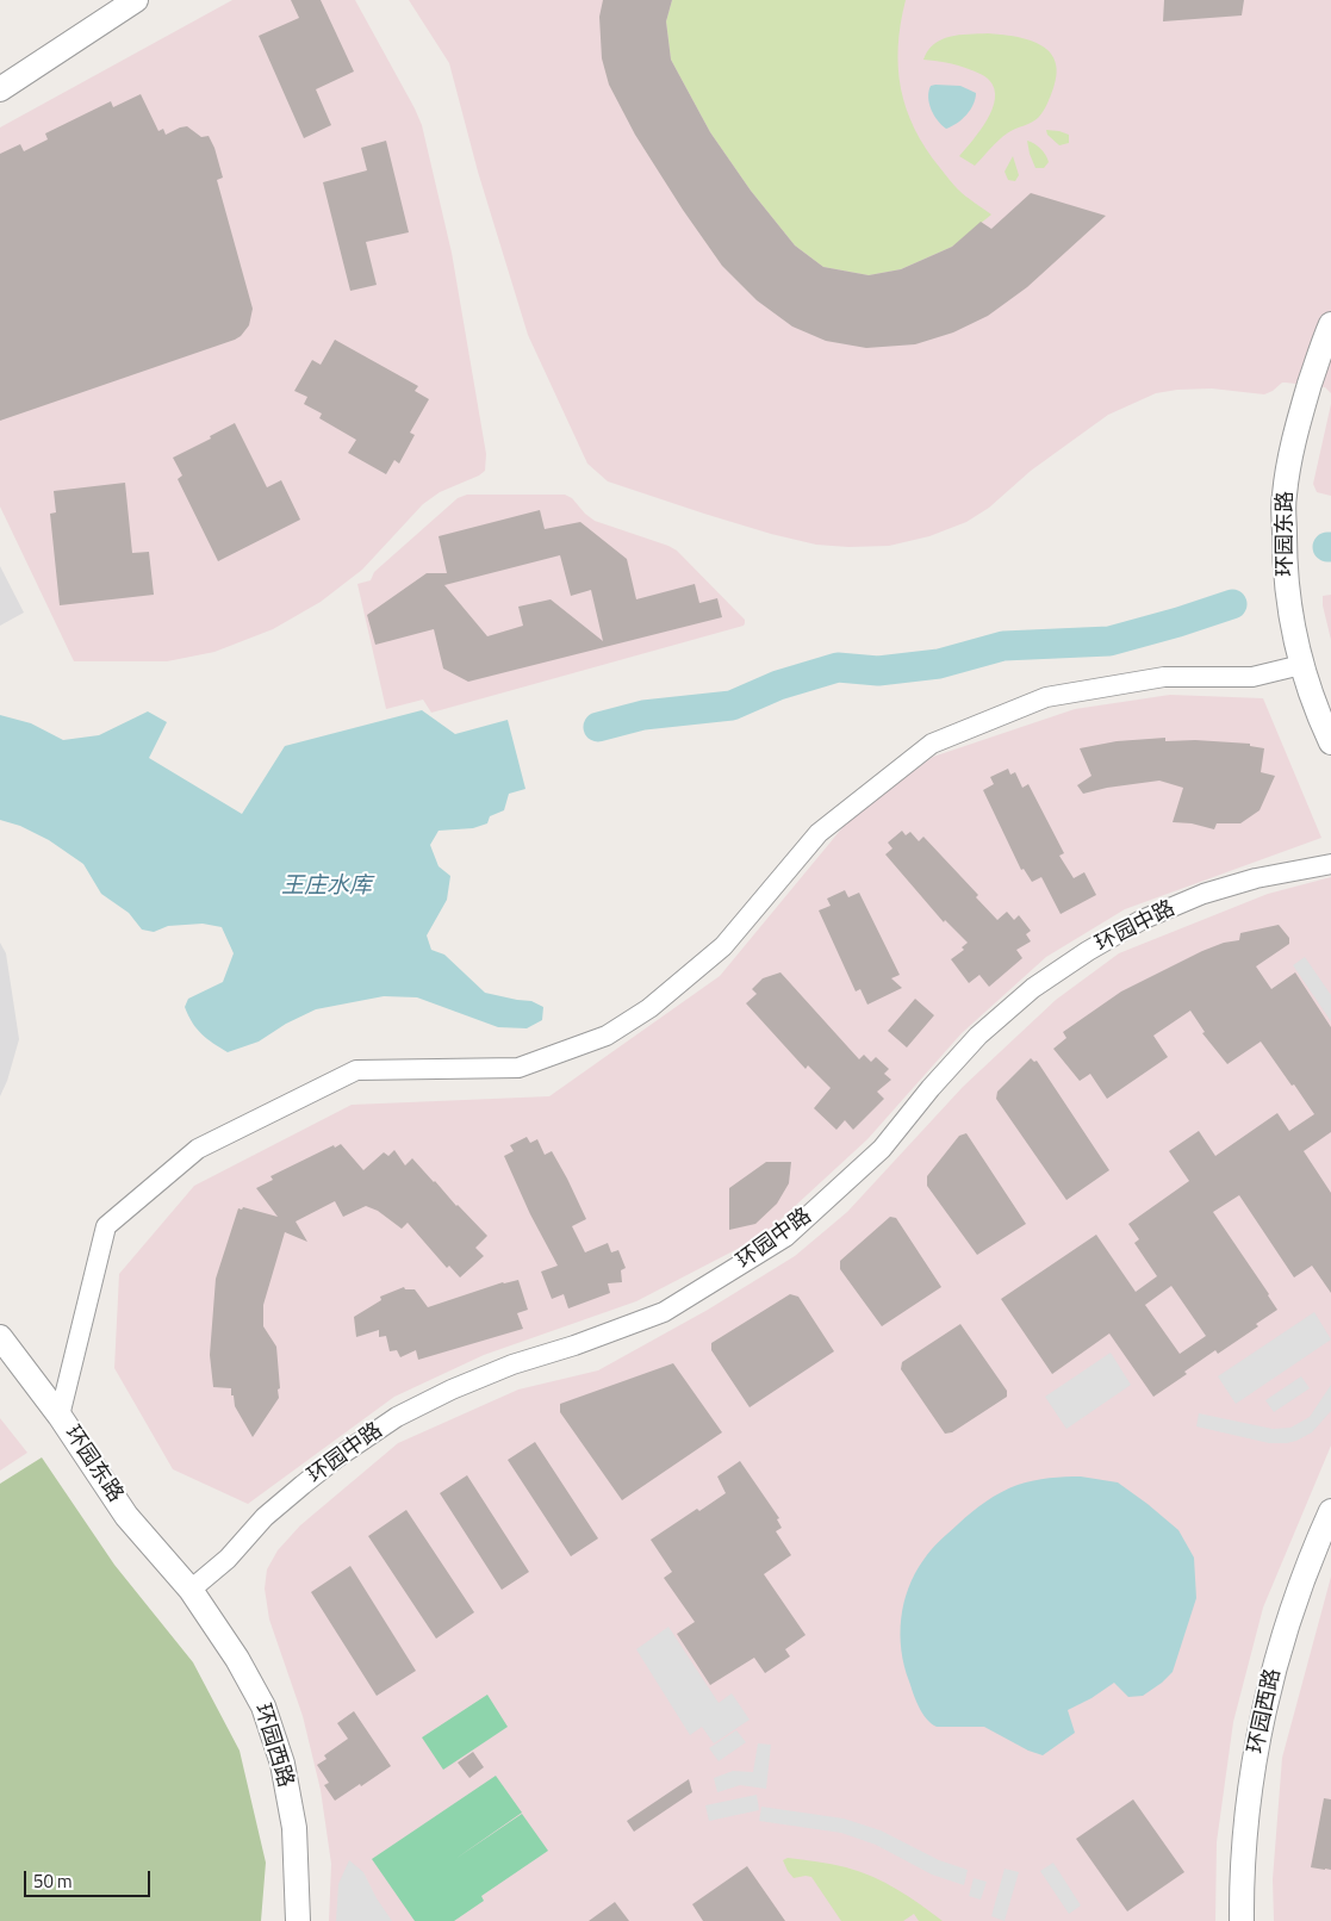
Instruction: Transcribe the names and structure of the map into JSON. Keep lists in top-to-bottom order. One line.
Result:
{"streets":{"street":["环园东路","环园中路","环园西路"]},"crossings":[["环园东路","环园中路"],["环园东路","环园西路"],["环园中路","环园西路"]],"water":["王庄水库"],"scale_bar":"50 m"}
